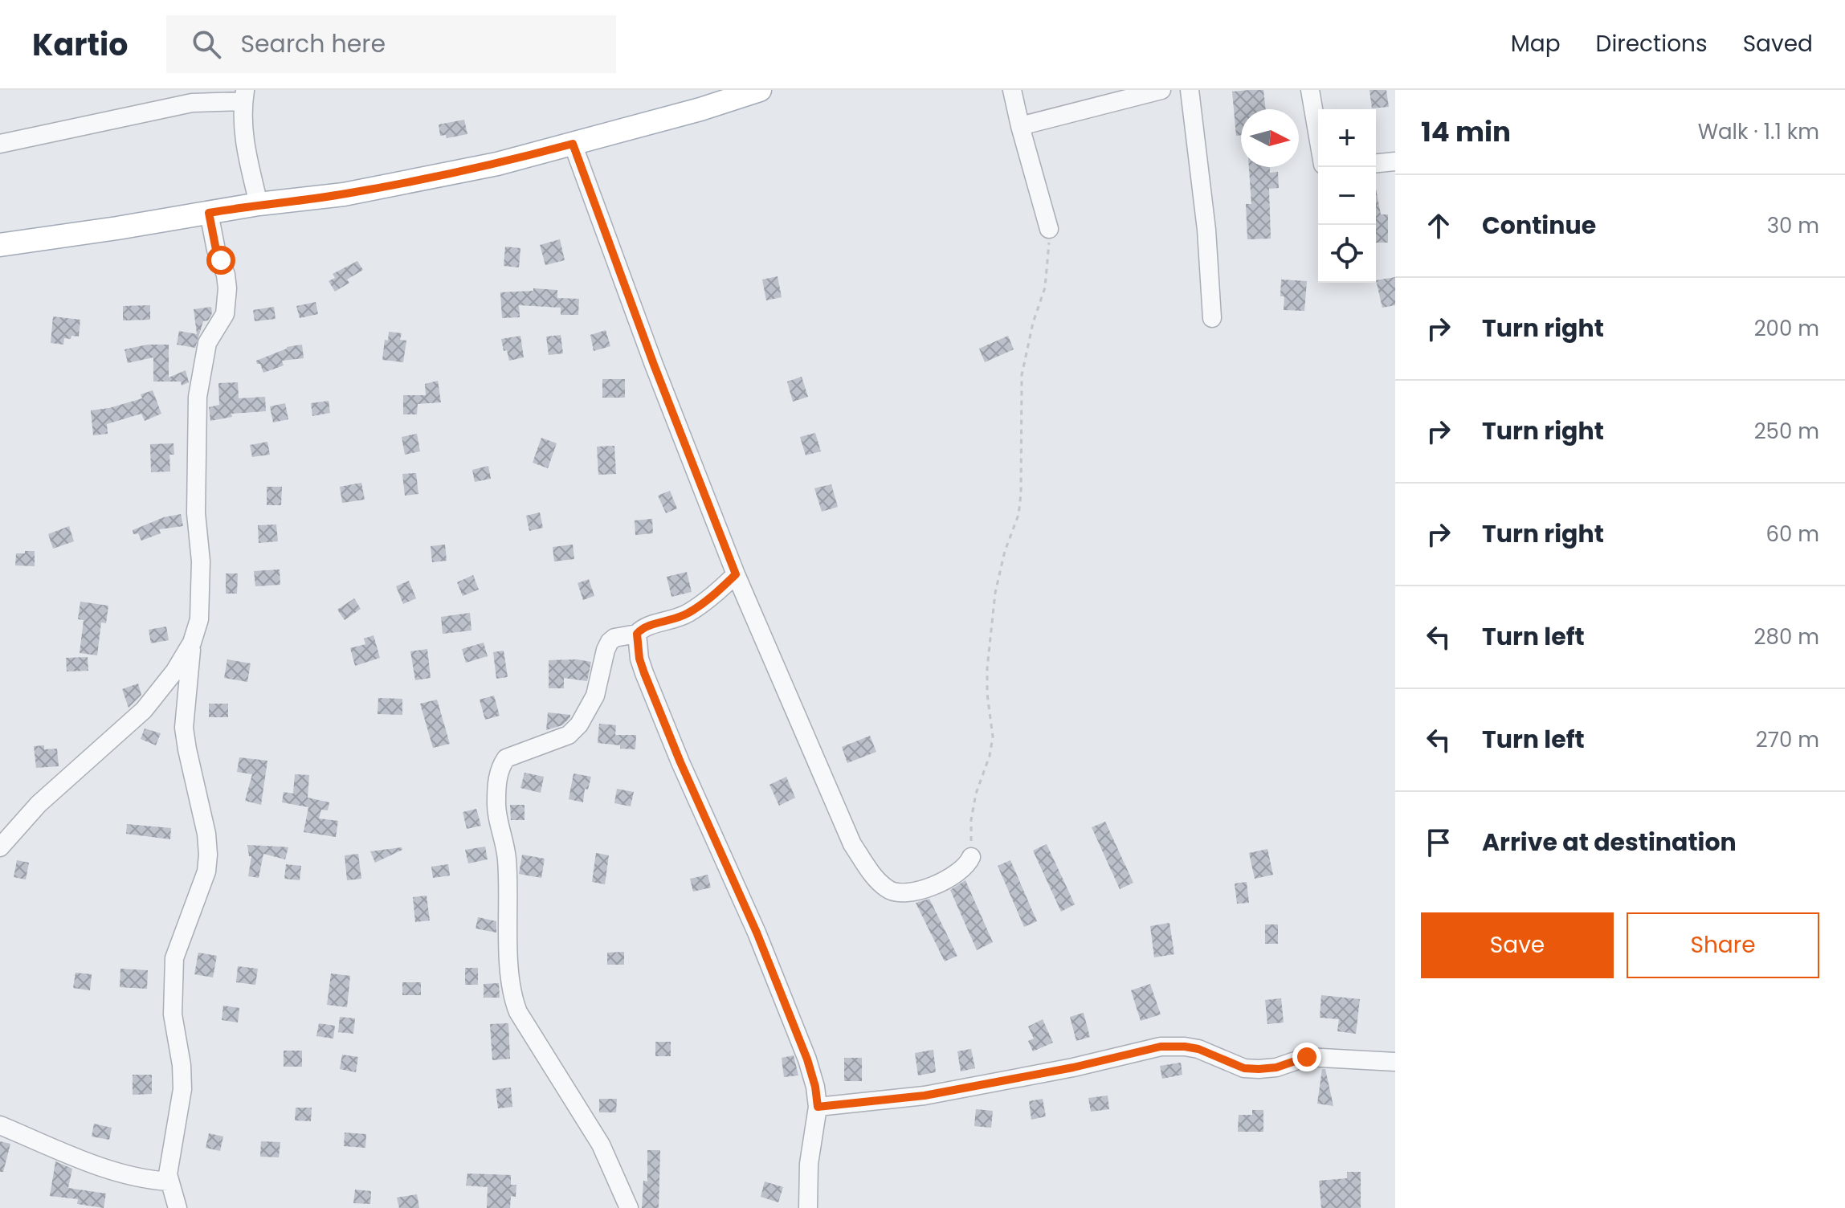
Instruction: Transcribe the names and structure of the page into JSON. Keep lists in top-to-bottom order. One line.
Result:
{"north":"right","page":{"header":"Kartio","search":"Search here","nav":["Map","Directions","Saved"],"heading":["14 min","Walk · 1.1 km"],"map_buttons":["+","−"],"list":[["Continue","30 m"],["Turn right","200 m"],["Turn right","250 m"],["Turn right","60 m"],["Turn left","280 m"],["Turn left","270 m"],"Arrive at destination"],"buttons":["Save","Share"]}}
